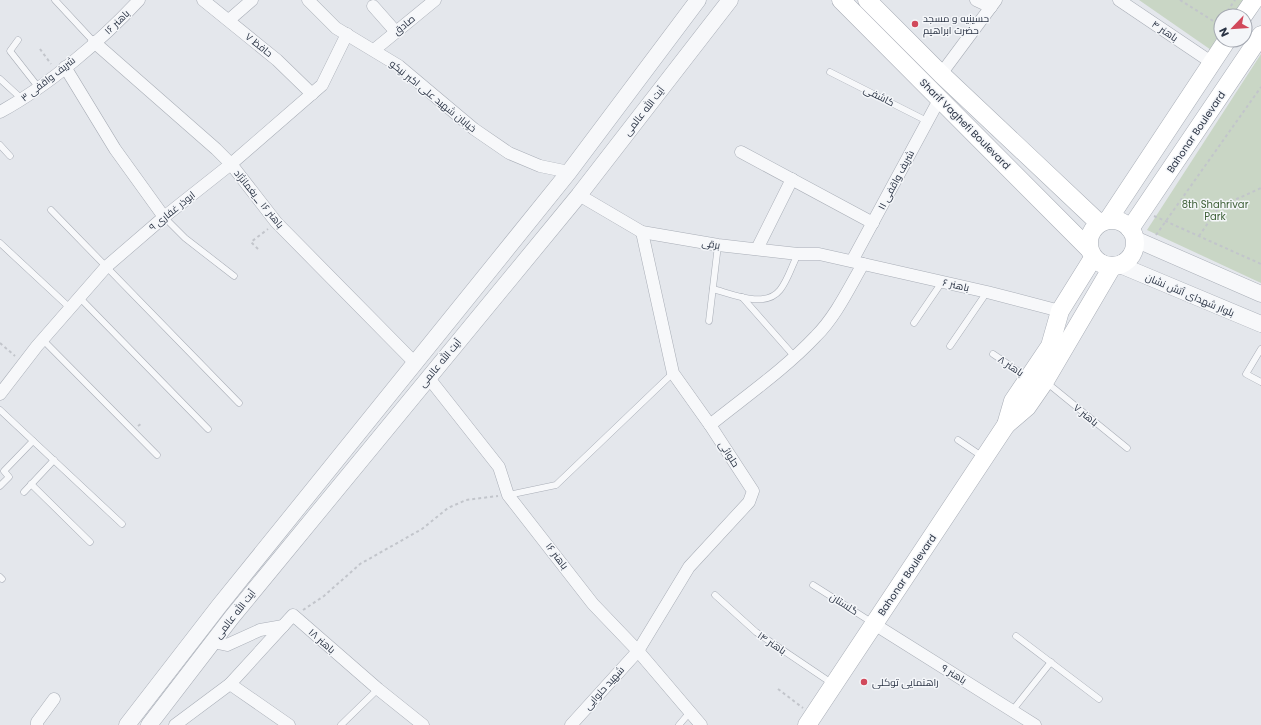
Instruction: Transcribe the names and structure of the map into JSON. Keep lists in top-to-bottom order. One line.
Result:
{"streets":{"main road":["Sharif Vaghefi Boulevard","Bahonar Boulevard"],"street":["باهنر ۱۶","صادق","باهنر ۴","حافظ ۷","شریف واقفی ۳","خیابان شهید علی اکبر نیکو","آیت الله عالمی","شریف واقفی ۱۱","باهنر ۱۶ _یغمانژاد","ابوذر غفاری ۹","برقی","باهنر ۶","بلوار شهدای آتش نشان","حلوائی","باهنر ۱۸","باهنر ۹","شهید حلوایی"],"lane":["کاشفی","باهنر ۸","باهنر ۷","گلستان","باهنر ۱۴"]},"crossings":[["باهنر ۱۶","شریف واقفی ۳"],["باهنر ۱۶","آیت الله عالمی"],["باهنر ۱۶","باهنر ۱۶ _یغمانژاد"],["باهنر ۱۶","حلوائی"],["باهنر ۱۶","شهید حلوایی"],["صادق","خیابان شهید علی اکبر نیکو"],["حافظ ۷","ابوذر غفاری ۹"],["شریف واقفی ۳","باهنر ۱۶ _یغمانژاد"],["خیابان شهید علی اکبر نیکو","آیت الله عالمی"],["خیابان شهید علی اکبر نیکو","ابوذر غفاری ۹"],["کاشفی","شریف واقفی ۱۱"],["آیت الله عالمی","باهنر ۱۶ _یغمانژاد"],["آیت الله عالمی","برقی"],["Sharif Vaghefi Boulevard","Bahonar Boulevard"],["Sharif Vaghefi Boulevard","شریف واقفی ۱۱"],["Sharif Vaghefi Boulevard","بلوار شهدای آتش نشان"],["Bahonar Boulevard","باهنر ۶"],["Bahonar Boulevard","بلوار شهدای آتش نشان"],["Bahonar Boulevard","باهنر ۸"],["Bahonar Boulevard","باهنر ۷"],["Bahonar Boulevard","گلستان"],["Bahonar Boulevard","باهنر ۱۴"],["Bahonar Boulevard","باهنر ۹"],["شریف واقفی ۱۱","برقی"],["شریف واقفی ۱۱","باهنر ۶"],["شریف واقفی ۱۱","حلوائی"],["باهنر ۱۶ _یغمانژاد","ابوذر غفاری ۹"],["برقی","باهنر ۶"],["برقی","حلوائی"],["باهنر ۸","باهنر ۷"],["حلوائی","شهید حلوایی"],["گلستان","باهنر ۹"]],"parks":["8th Shahrivar Park"],"places":["حسینیه و مسجد حضرت ابراهیم","راهنمایی توکلی"],"north":"bottom left"}
